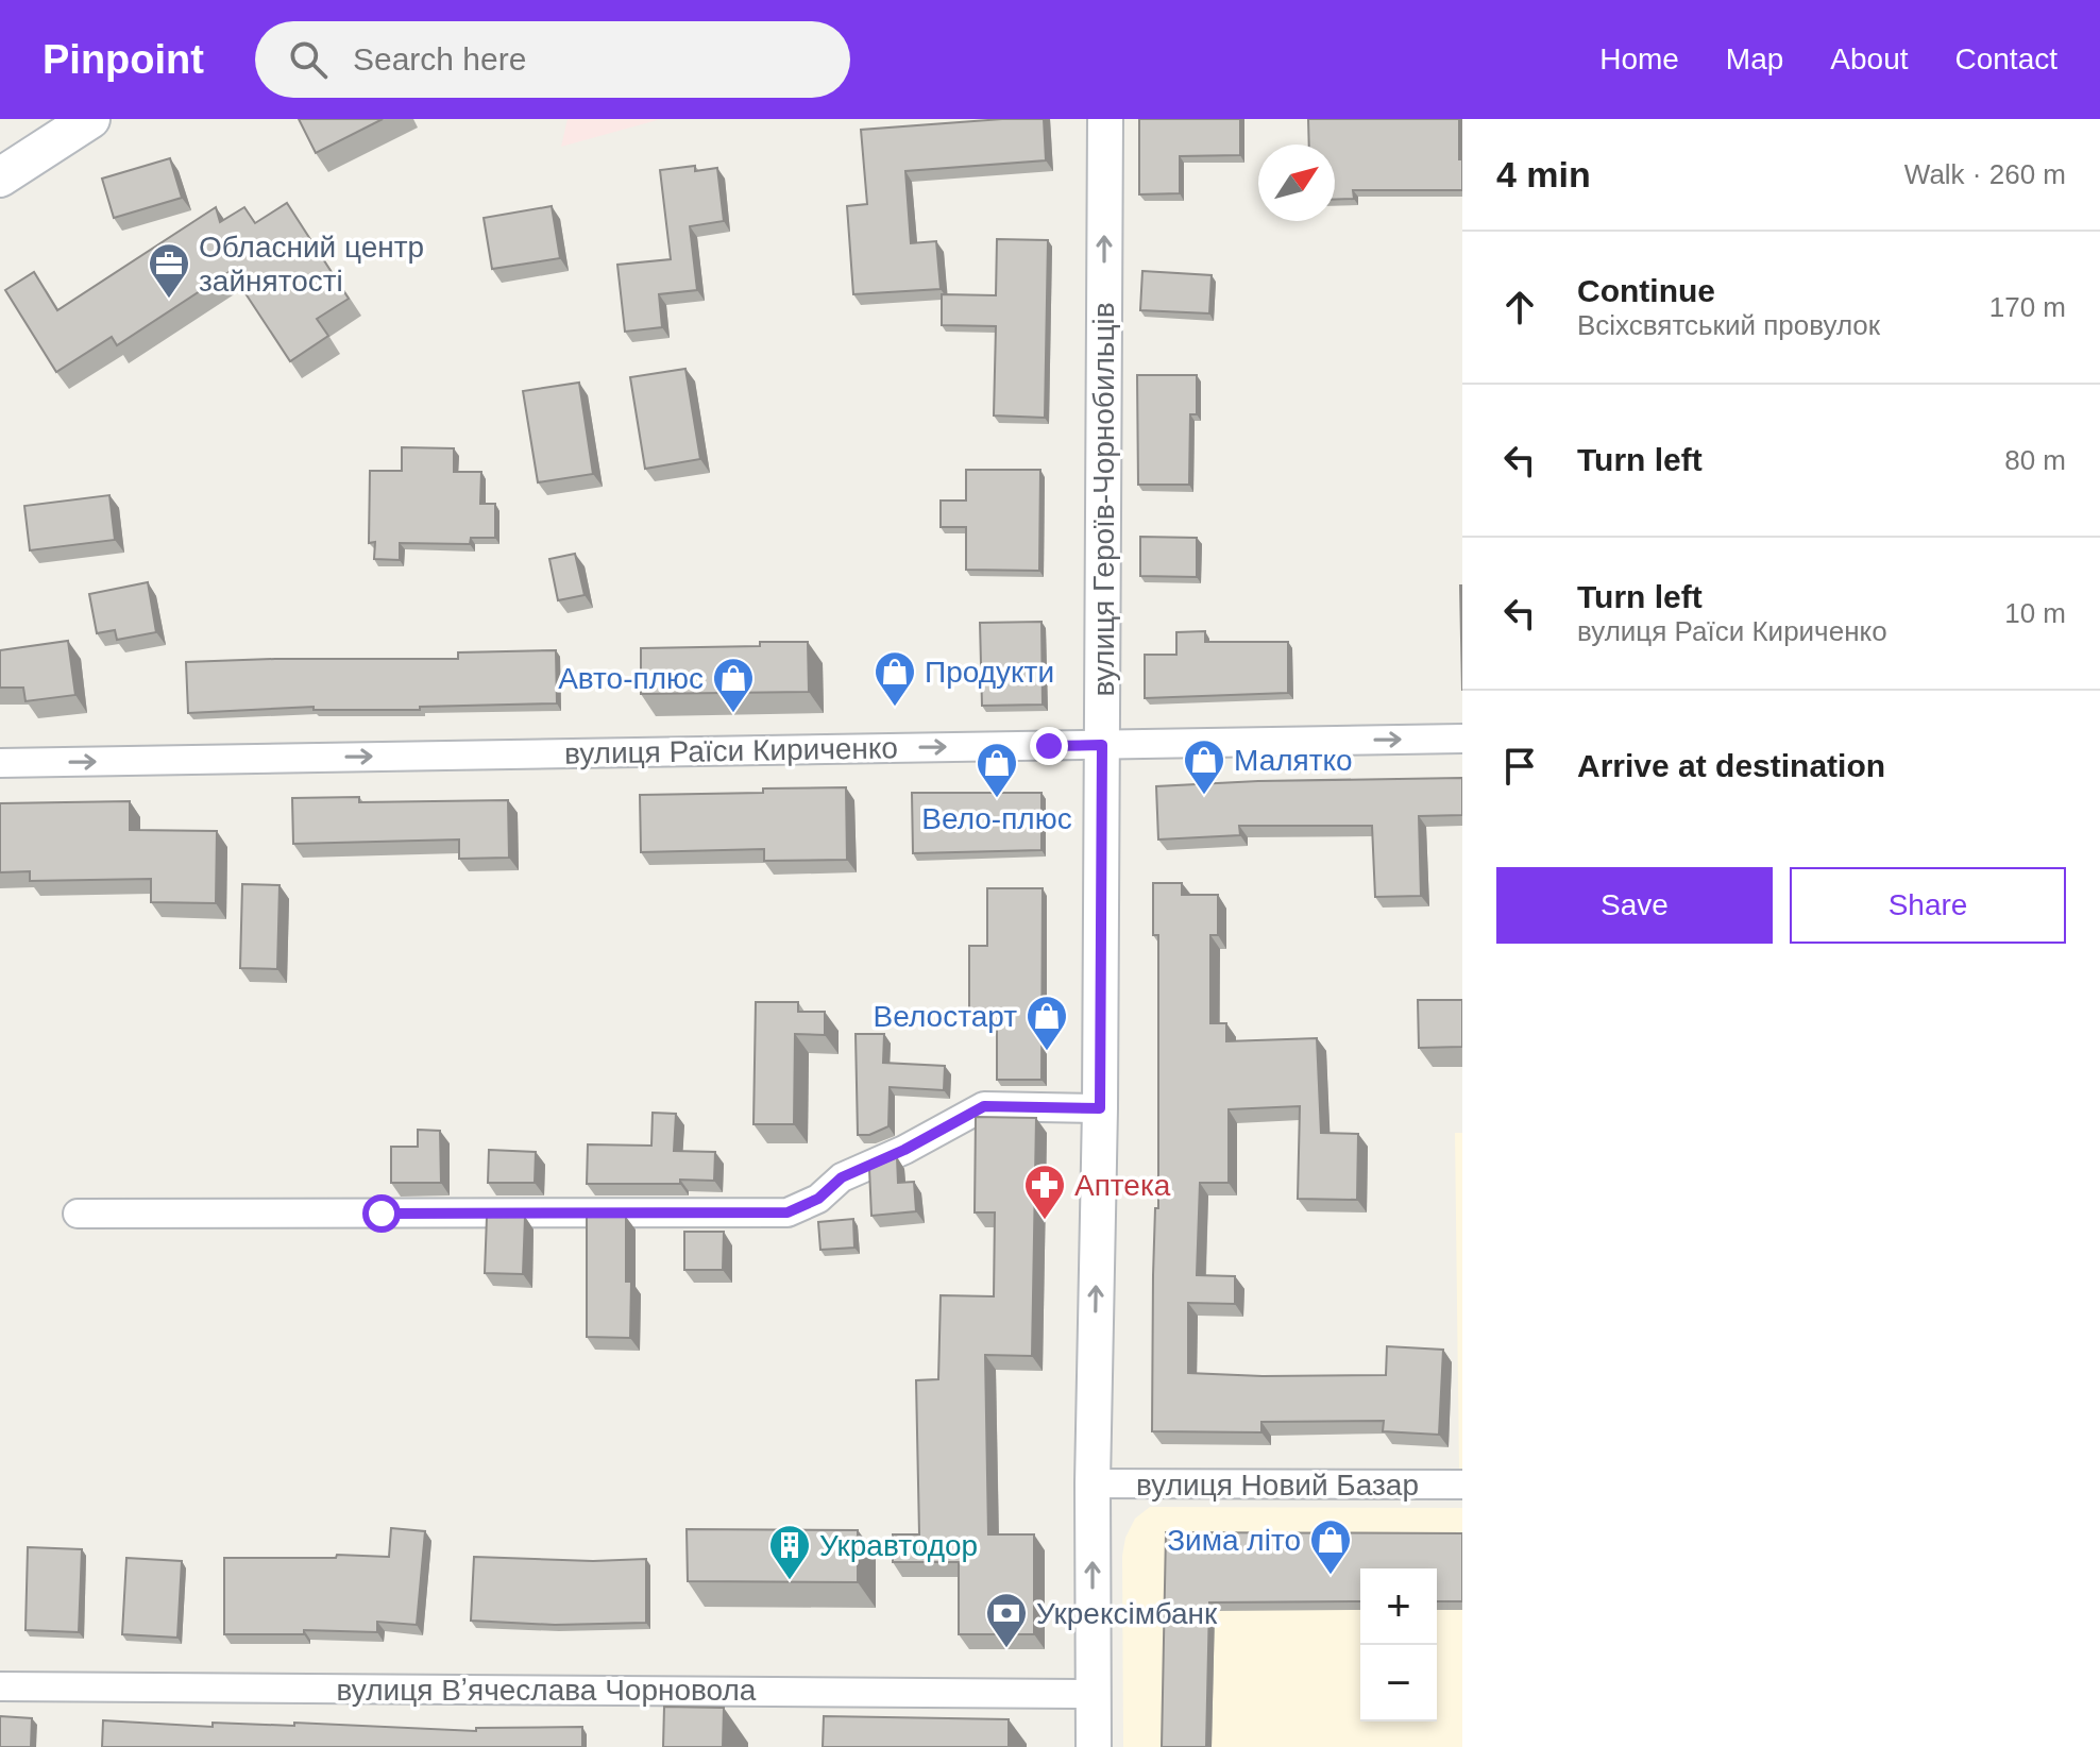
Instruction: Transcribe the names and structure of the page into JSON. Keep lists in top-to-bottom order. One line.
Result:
{"streets":{"street":["вулиця Героїв-Чорнобильців","вулиця Раїси Кириченко","вулиця Новий Базар","вулиця Вʼячеслава Чорновола"]},"crossings":[["вулиця Героїв-Чорнобильців","вулиця Раїси Кириченко"],["вулиця Героїв-Чорнобильців","вулиця Новий Базар"],["вулиця Героїв-Чорнобильців","вулиця Вʼячеслава Чорновола"]],"one_way":["вулиця Героїв-Чорнобильців","вулиця Раїси Кириченко"],"places":{"office":["Обласний центр зайнятості"],"shop":["Продукти","Авто-плюс","Малятко","Вело-плюс","Велостарт","Зима літо"],"pharmacy":["Аптека"],"building":["Укравтодор"],"bank":["Укрексімбанк"]},"north":"top right","page":{"header":"Pinpoint","search":"Search here","nav":["Home","Map","About","Contact"],"heading":["4 min","Walk · 260 m"],"list":[["Continue","Всіхсвятський провулок","170 m"],["Turn left","80 m"],["Turn left","вулиця Раїси Кириченко","10 m"],"Arrive at destination"],"buttons":["Save","Share"],"map_buttons":["+","−"]}}
